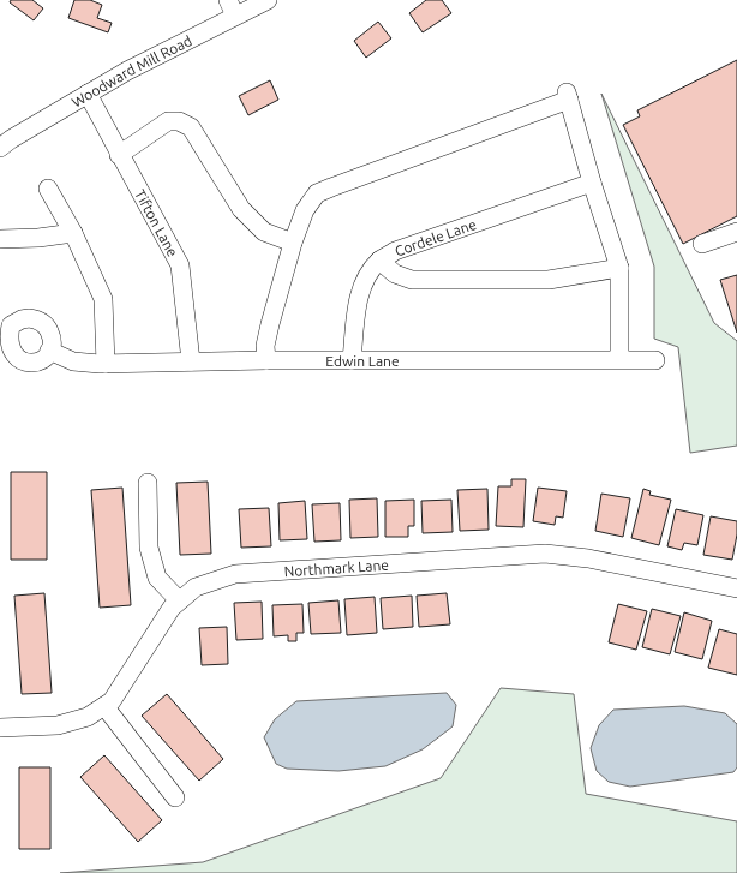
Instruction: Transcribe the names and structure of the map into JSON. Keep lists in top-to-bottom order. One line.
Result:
{"streets":{"street":["Woodward Mill Road","Tifton Lane","Cordele Lane","Edwin Lane","Northmark Lane"]},"crossings":[["Woodward Mill Road","Tifton Lane"],["Tifton Lane","Edwin Lane"],["Cordele Lane","Edwin Lane"]]}
